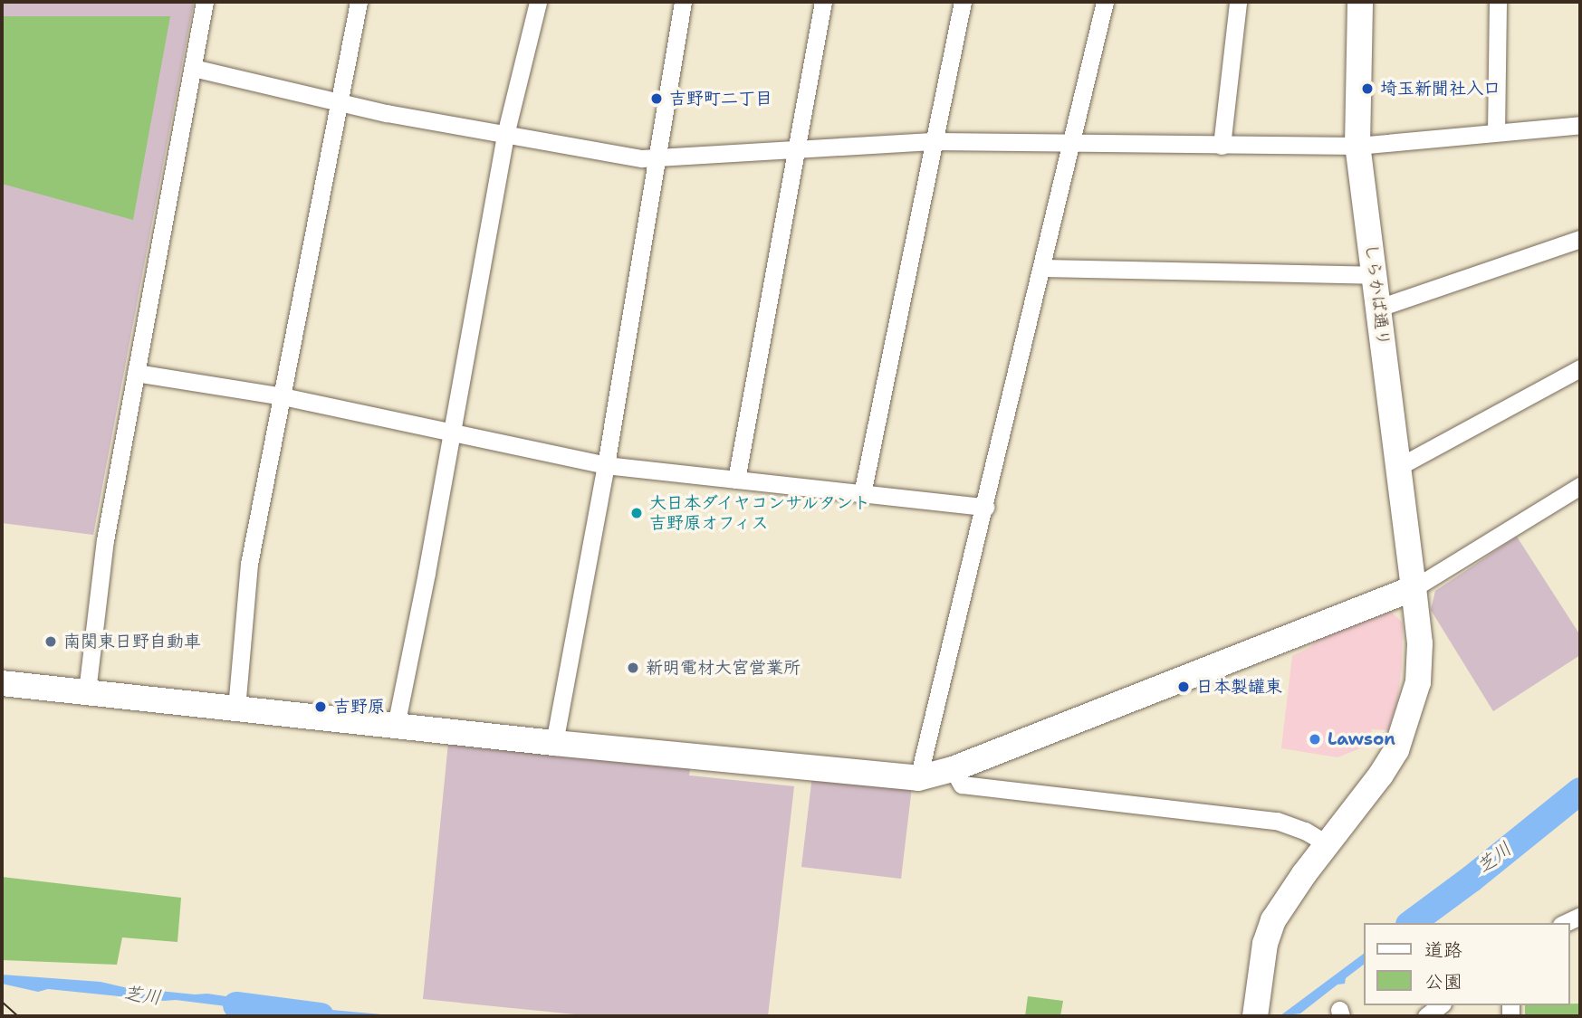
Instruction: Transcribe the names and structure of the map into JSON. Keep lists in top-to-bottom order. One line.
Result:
{"streets":{"street":["しらかば通り"]},"water":["芝川"],"places":["埼玉新聞社入口","吉野町二丁目","大日本ダイヤコンサルタント 吉野原オフィス","南関東日野自動車","新明電材大宮営業所","日本製罐東","吉野原","Lawson"],"legend":["道路","公園"]}
